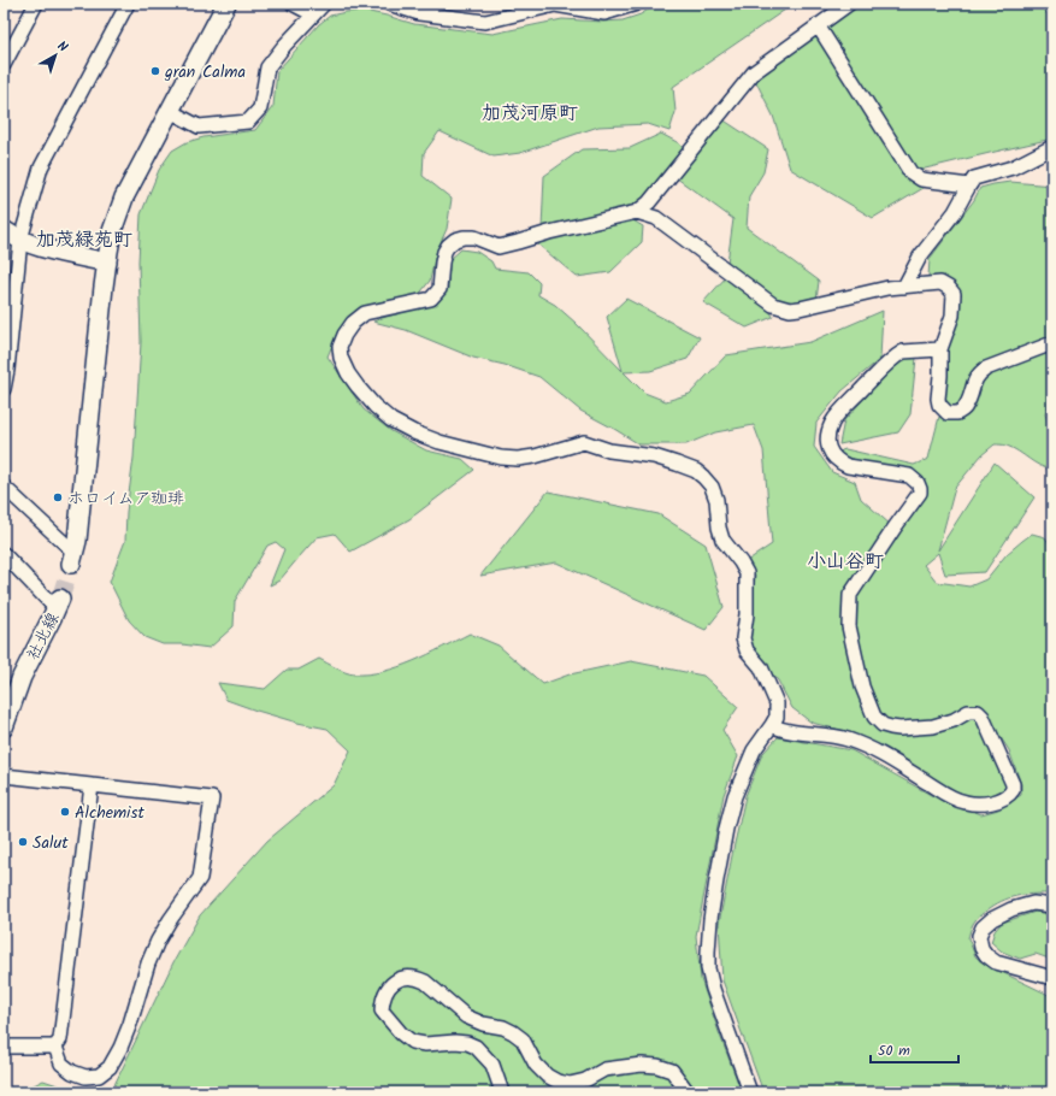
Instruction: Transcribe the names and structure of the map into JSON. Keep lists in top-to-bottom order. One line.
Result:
{"streets":{"street":["社北線"]},"districts":["加茂河原町","加茂緑苑町","小山谷町"],"places":["gran Calma","ホロイムア珈琲","Alchemist","Salut"],"scale_bar":"50 m","north":"top right"}
